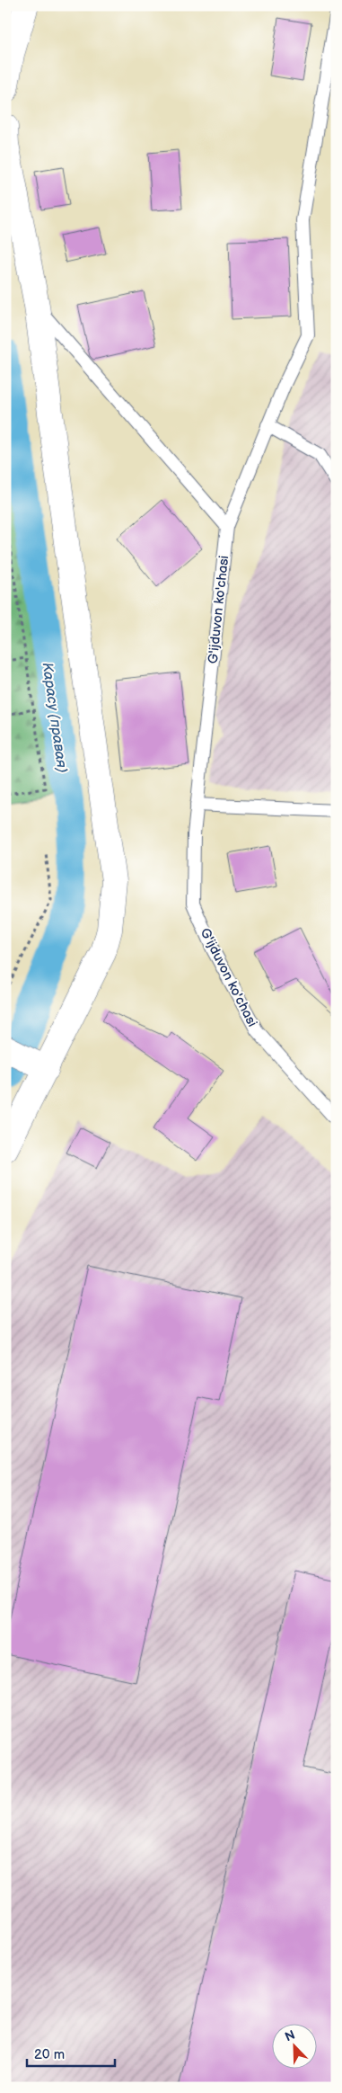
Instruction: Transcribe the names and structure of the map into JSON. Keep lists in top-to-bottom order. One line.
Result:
{"streets":{"lane":["G'ijduvon ko'chasi"]},"water":["Карасу (правая)"],"scale_bar":"20 m","north":"top left"}
